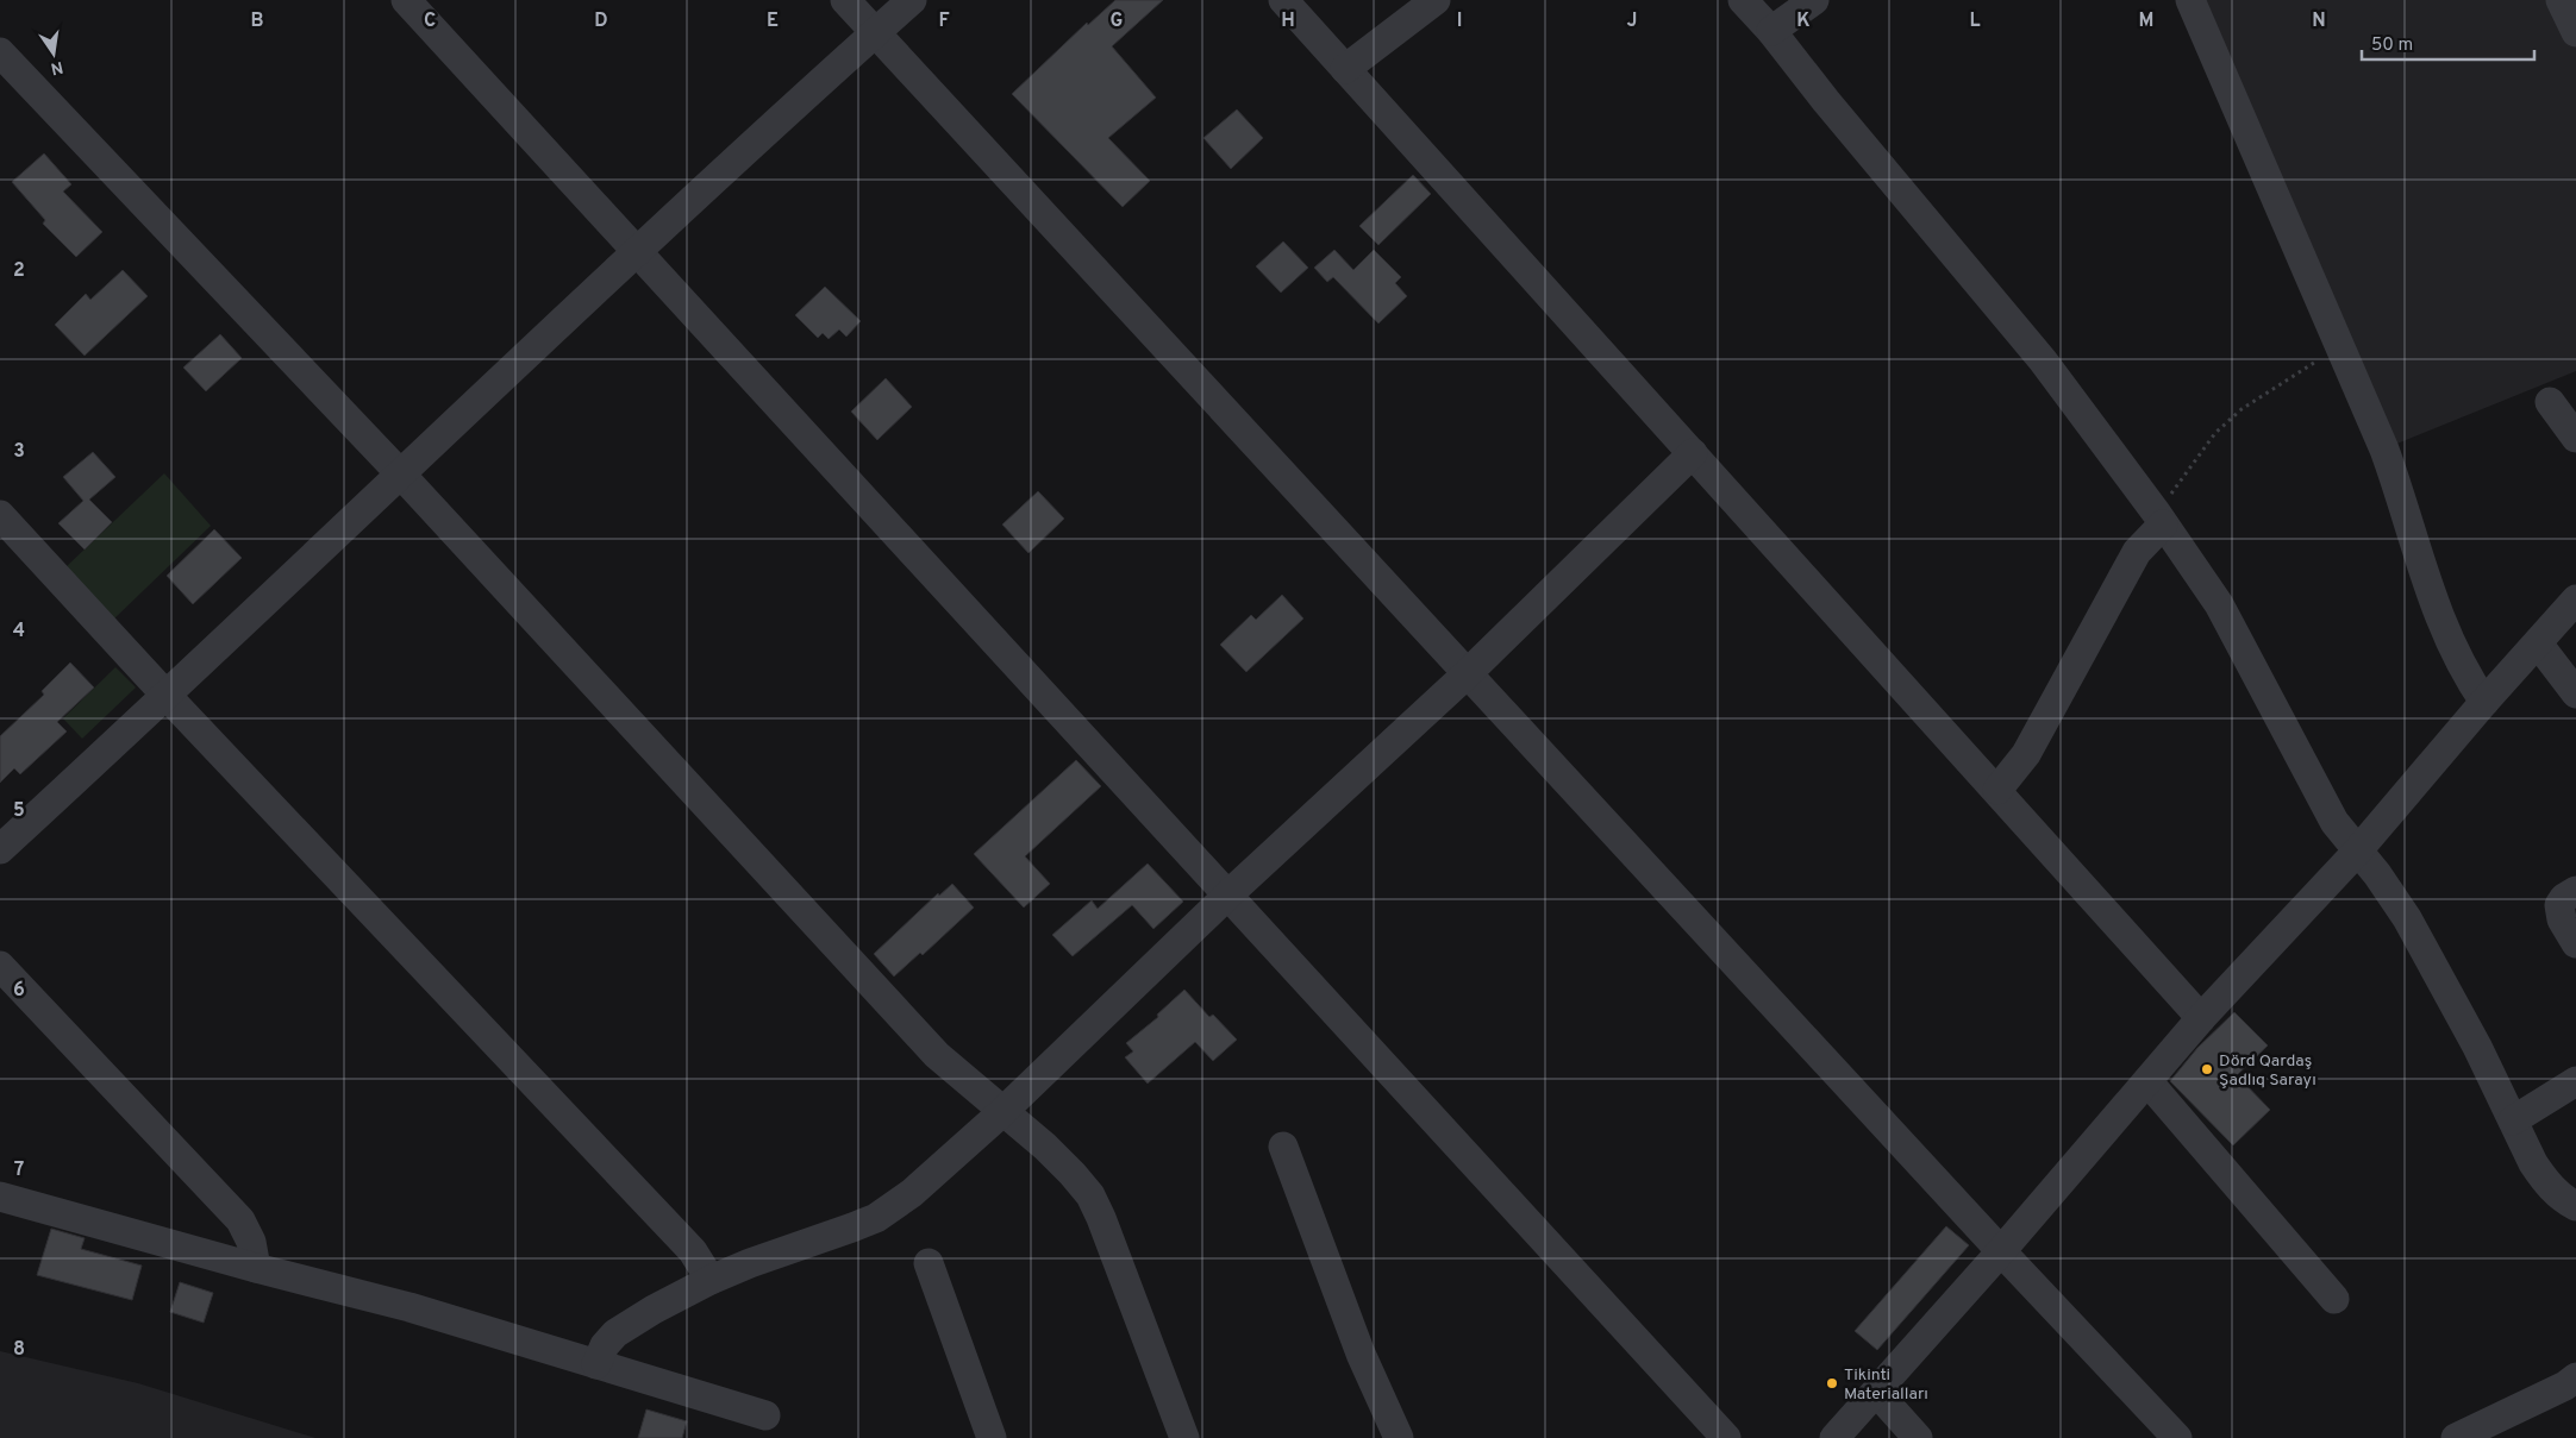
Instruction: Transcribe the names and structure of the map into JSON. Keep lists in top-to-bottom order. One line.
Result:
{"places":["Dörd Qardaş Şadlıq Sarayı","Tikinti Materialları"],"scale_bar":"50 m","north":"bottom","grid":{"columns":["B","C","D","E","F","G","H","I","J","K","L","M","N"],"rows":["2","3","4","5","6","7","8"]}}
